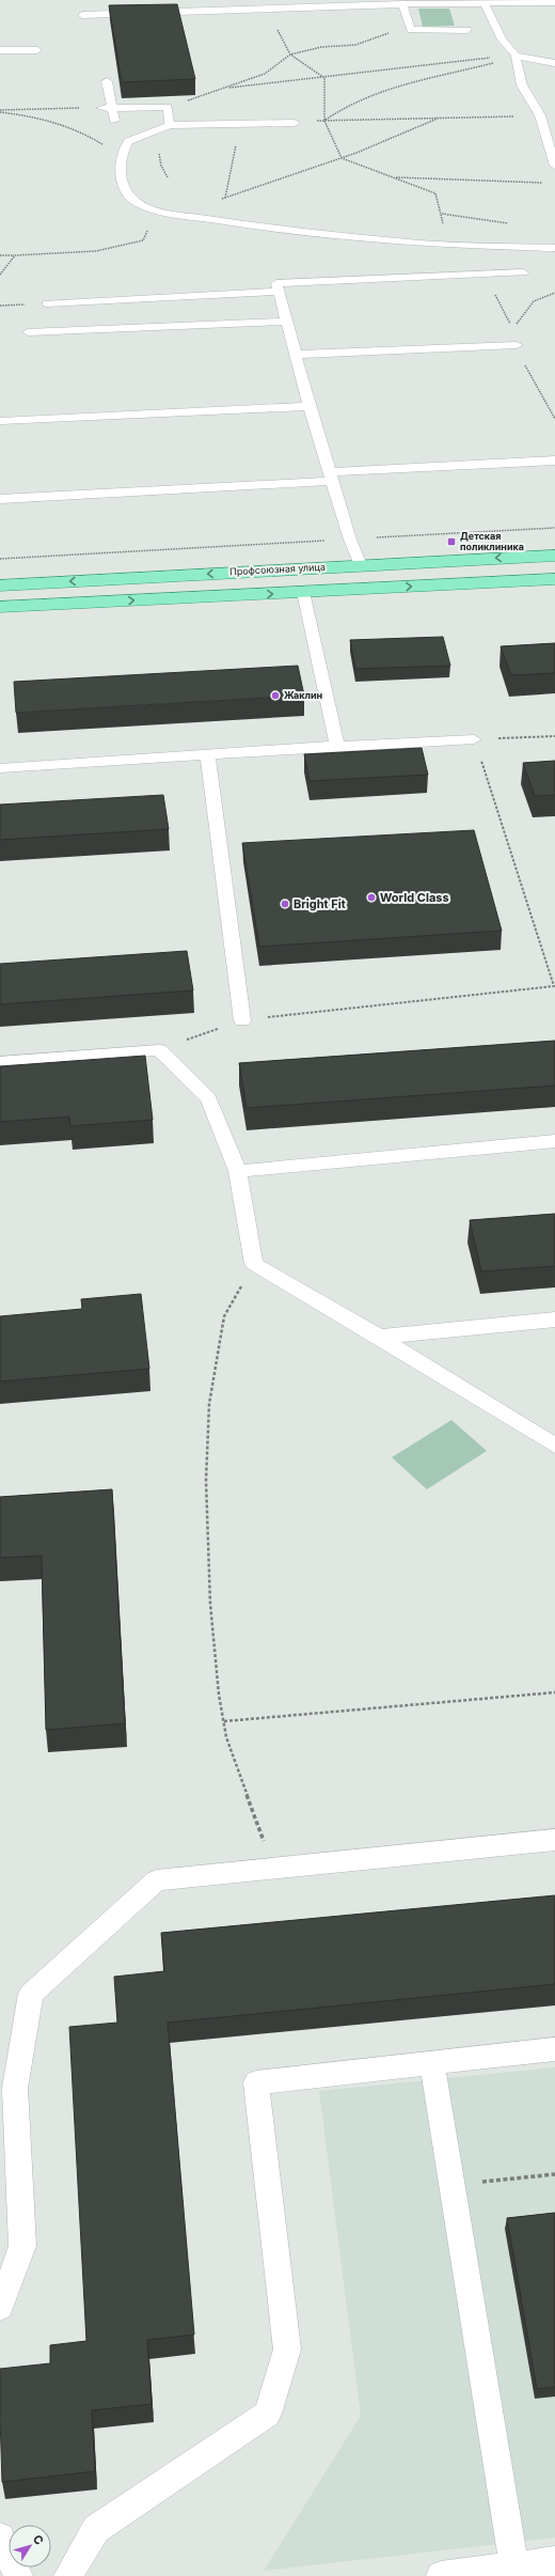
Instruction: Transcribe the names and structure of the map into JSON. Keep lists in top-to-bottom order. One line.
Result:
{"streets":{"main road":["Профсоюзная улица"]},"places":{"transit":["Детская поликлиника"],"other":["Жаклин","World Class","Bright Fit"]},"north":"top right"}
